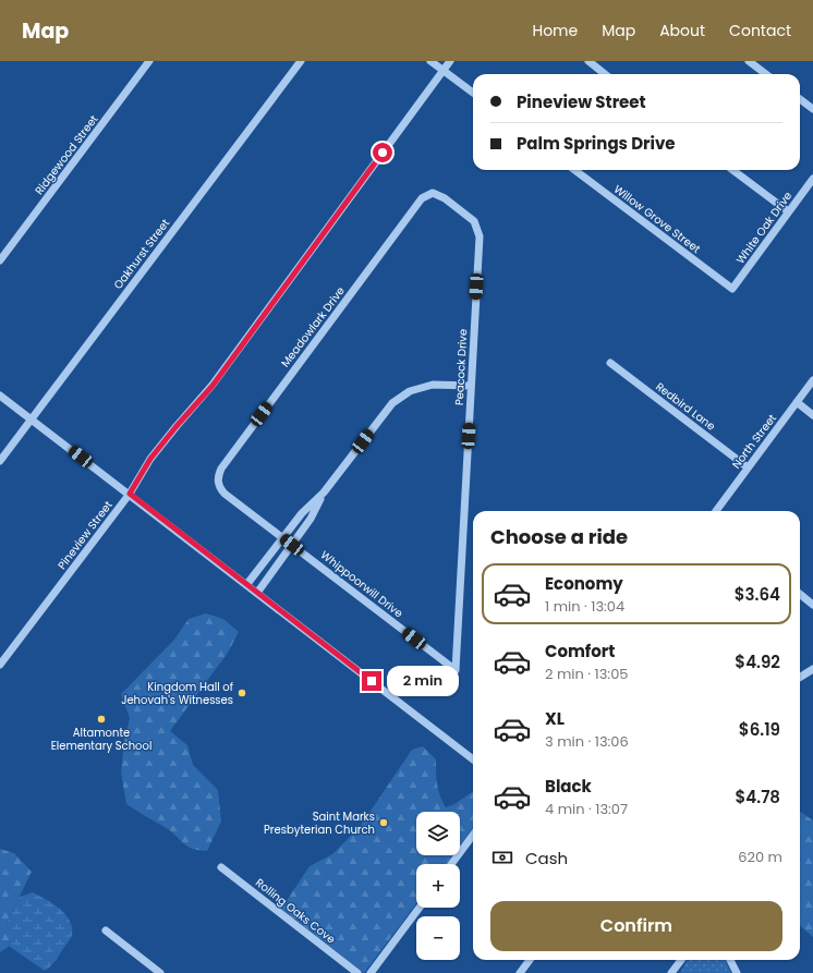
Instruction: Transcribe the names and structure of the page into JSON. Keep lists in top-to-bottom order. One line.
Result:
{"streets":{"street":["Ridgewood Street","Willow Grove Street","White Oak Drive","Oakhurst Street","Meadowlark Drive","Peacock Drive","Redbird Lane","North Street","Pineview Street","Whippoorwill Drive","Rolling Oaks Cove"]},"crossings":[["Willow Grove Street","White Oak Drive"],["Meadowlark Drive","Peacock Drive"],["Meadowlark Drive","Whippoorwill Drive"],["Peacock Drive","Whippoorwill Drive"],["Redbird Lane","North Street"]],"places":["Kingdom Hall of Jehovah's Witnesses","Altamonte Elementary School","Saint Marks Presbyterian Church"],"page":{"header":"Map","nav":["Home","Map","About","Contact"],"banner":["Pineview Street","Palm Springs Drive"],"heading":"Choose a ride","list":[{"name":"Economy","note":"1 min · 13:04","value":"$3.64"},{"name":"Comfort","note":"2 min · 13:05","value":"$4.92"},{"name":"XL","note":"3 min · 13:06","value":"$6.19"},{"name":"Black","note":"4 min · 13:07","value":"$4.78"}],"bubble":"2 min","map_buttons":["+","−"],"pay":["Cash","620 m"],"buttons":"Confirm"}}
